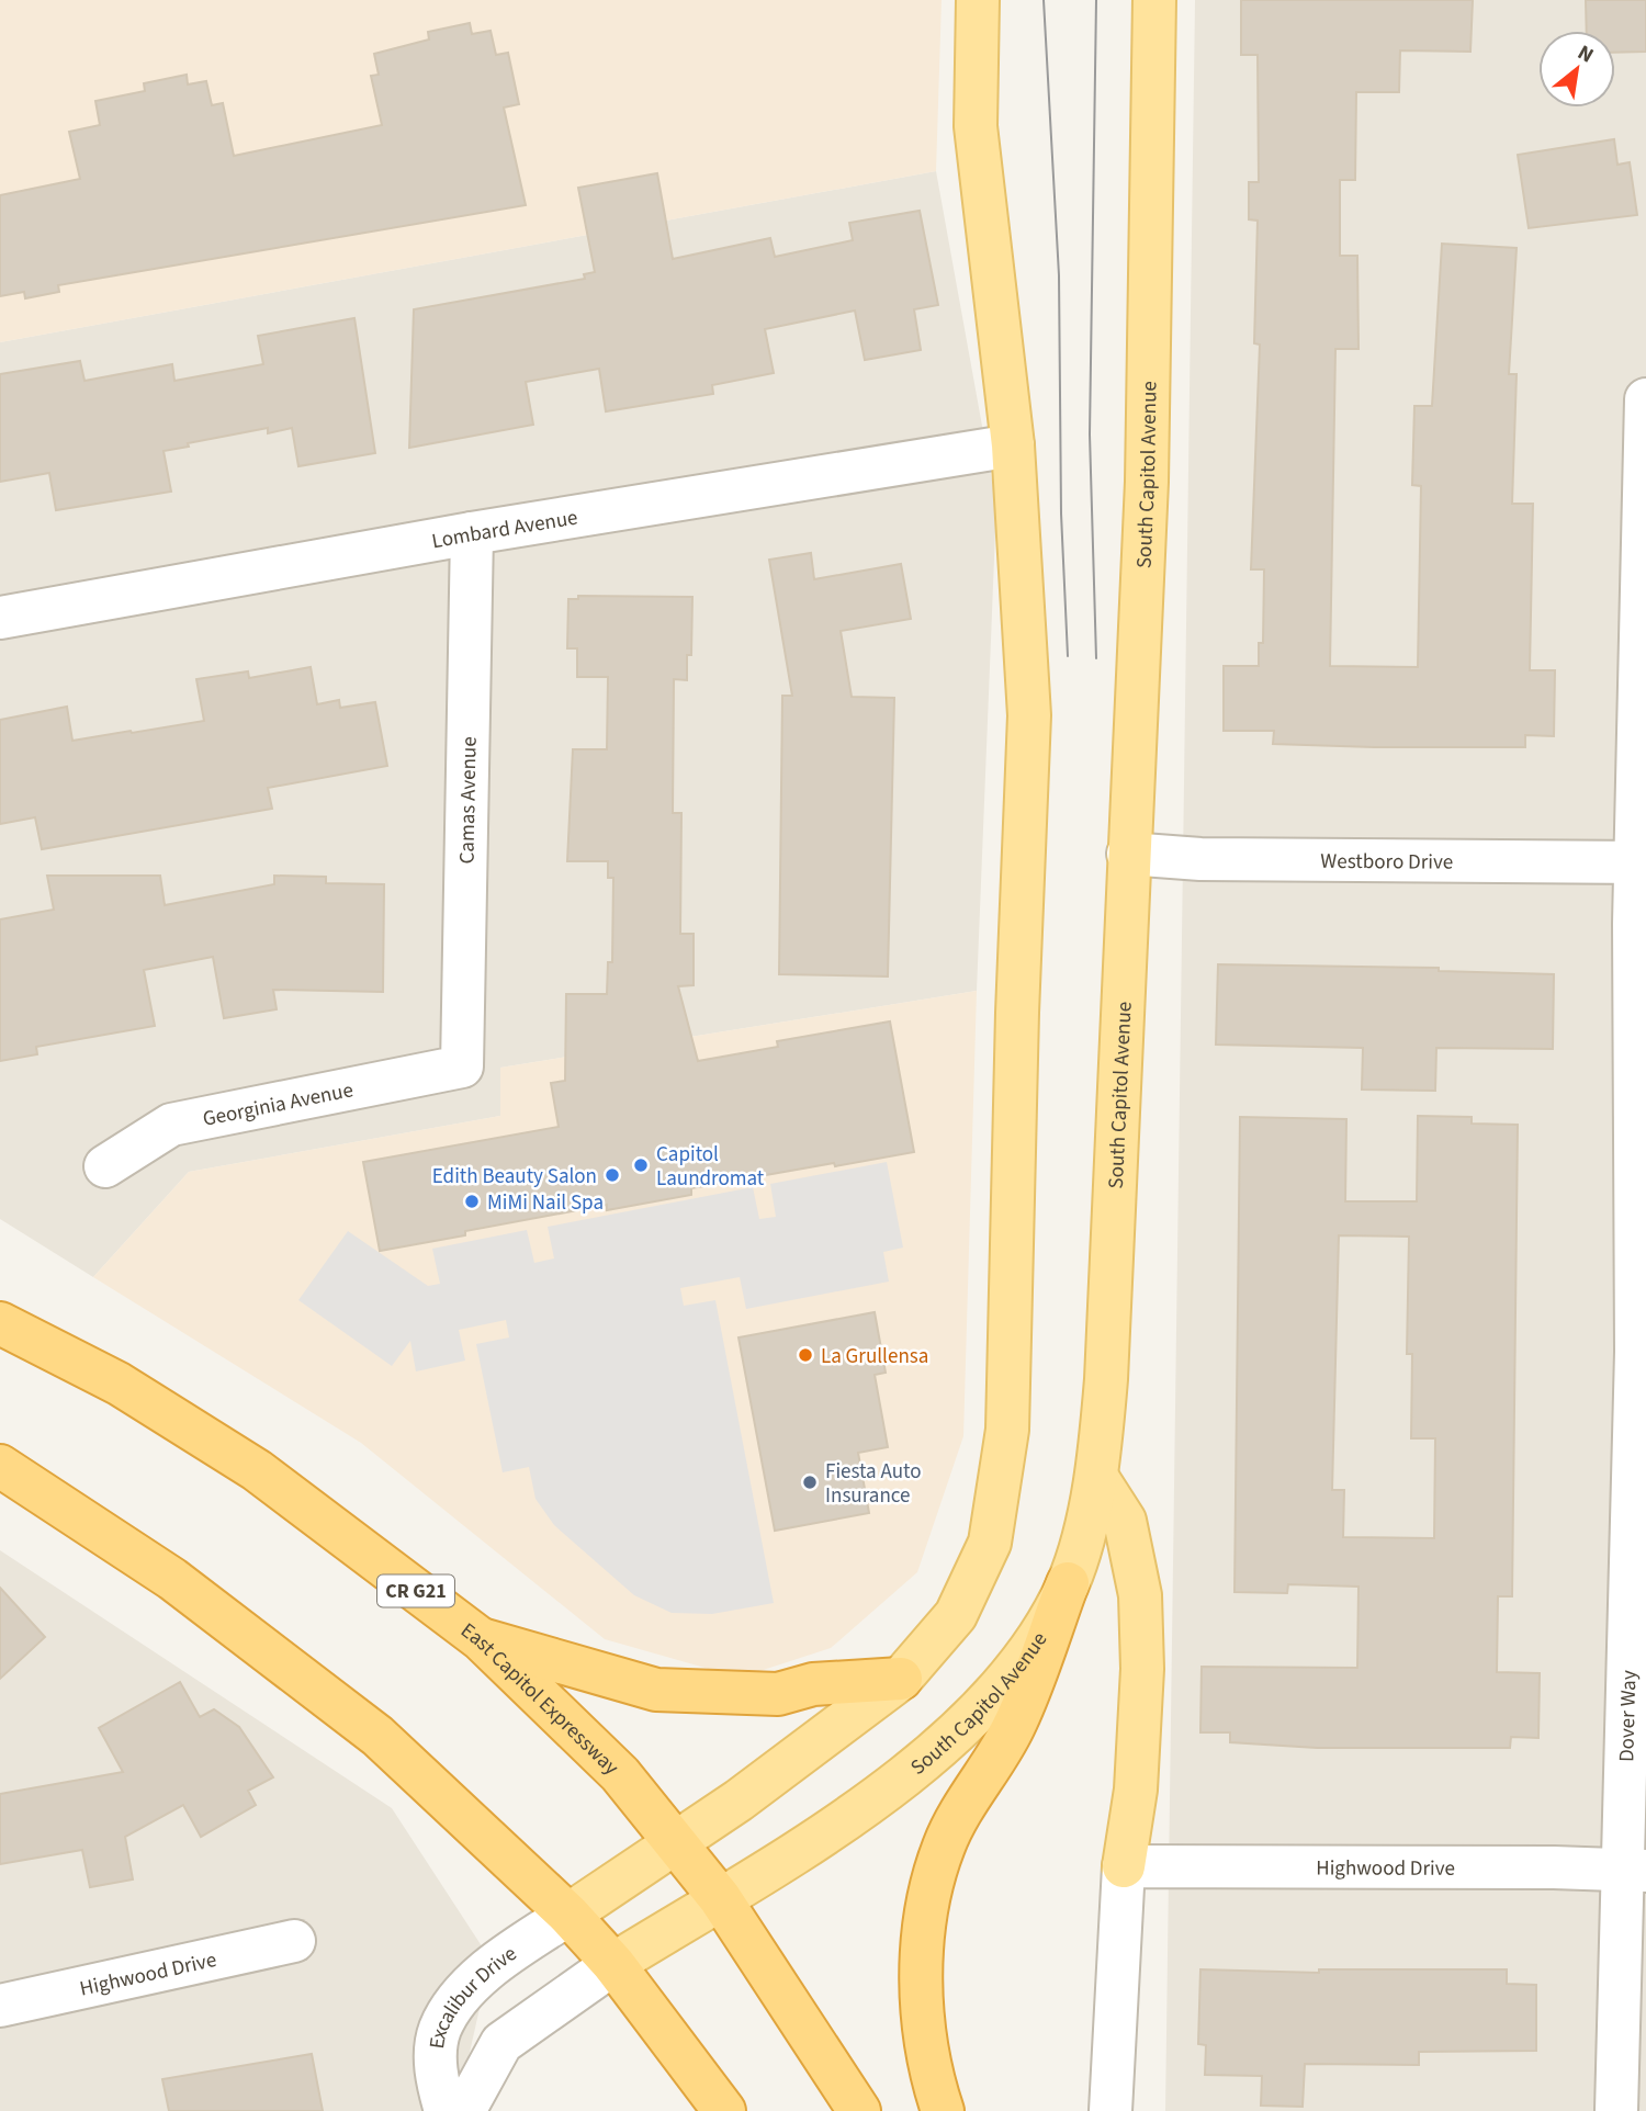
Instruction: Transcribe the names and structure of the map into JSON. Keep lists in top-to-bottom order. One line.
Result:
{"streets":{"highway":["CR G21","East Capitol Expressway"],"main road":["South Capitol Avenue"],"street":["Lombard Avenue","Camas Avenue","Westboro Drive","Georginia Avenue","Dover Way","Highwood Drive","Excalibur Drive"]},"crossings":[["South Capitol Avenue","Westboro Drive"],["South Capitol Avenue","East Capitol Expressway"],["South Capitol Avenue","Excalibur Drive"],["Lombard Avenue","Camas Avenue"],["Camas Avenue","Georginia Avenue"],["Westboro Drive","Dover Way"],["Dover Way","Highwood Drive"]],"places":["Capitol Laundromat","Edith Beauty Salon","MiMi Nail Spa","La Grullensa","Fiesta Auto Insurance"],"north":"top right"}
